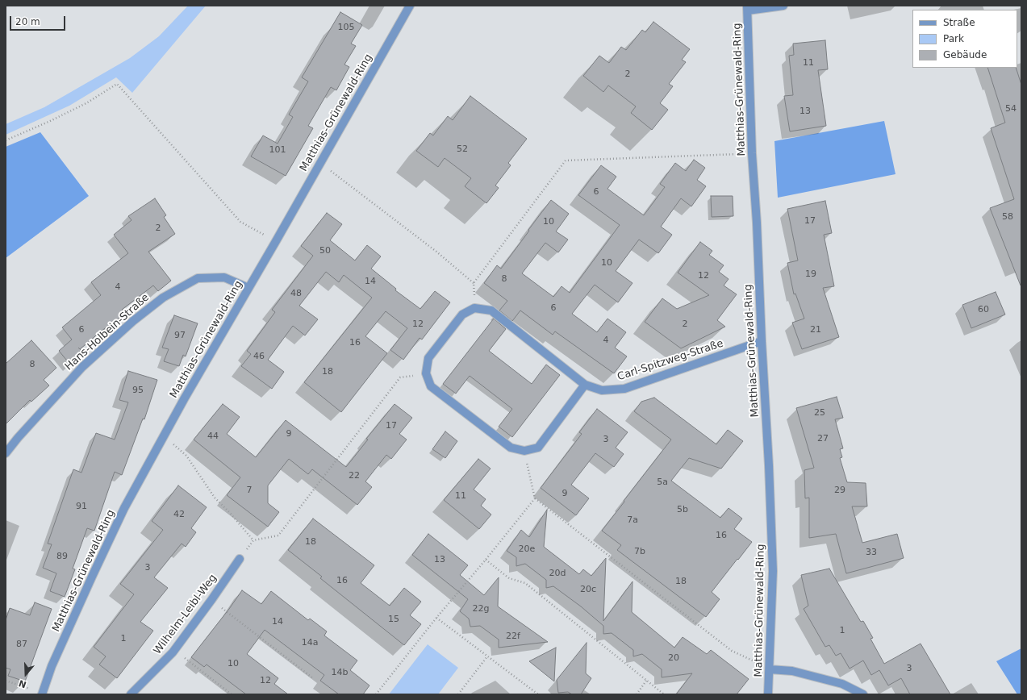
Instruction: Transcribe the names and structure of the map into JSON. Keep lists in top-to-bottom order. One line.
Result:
{"streets":{"street":["Matthias-Grünewald-Ring","Hans-Holbein-Straße","Carl-Spitzweg-Straße","Wilhelm-Leibl-Weg"]},"crossings":[["Matthias-Grünewald-Ring","Hans-Holbein-Straße"],["Matthias-Grünewald-Ring","Carl-Spitzweg-Straße"]],"house_numbers":["105","11","2","54","13","52","101","6","58","17","10","2","50","10","19","12","8","14","4","48","6","60","12","2","6","21","97","4","16","46","8","18","95","25","17","9","44","27","3","22","5a","7","29","9","11","91","5b","42","7a","16","18","20e","7b","33","89","13","3","20d","16","18","20c","22g","15","14","1","22f","1","14a","87","20","10","3","14b","12"],"legend":["Straße","Park","Gebäude"],"scale_bar":"20 m","north":"bottom"}
